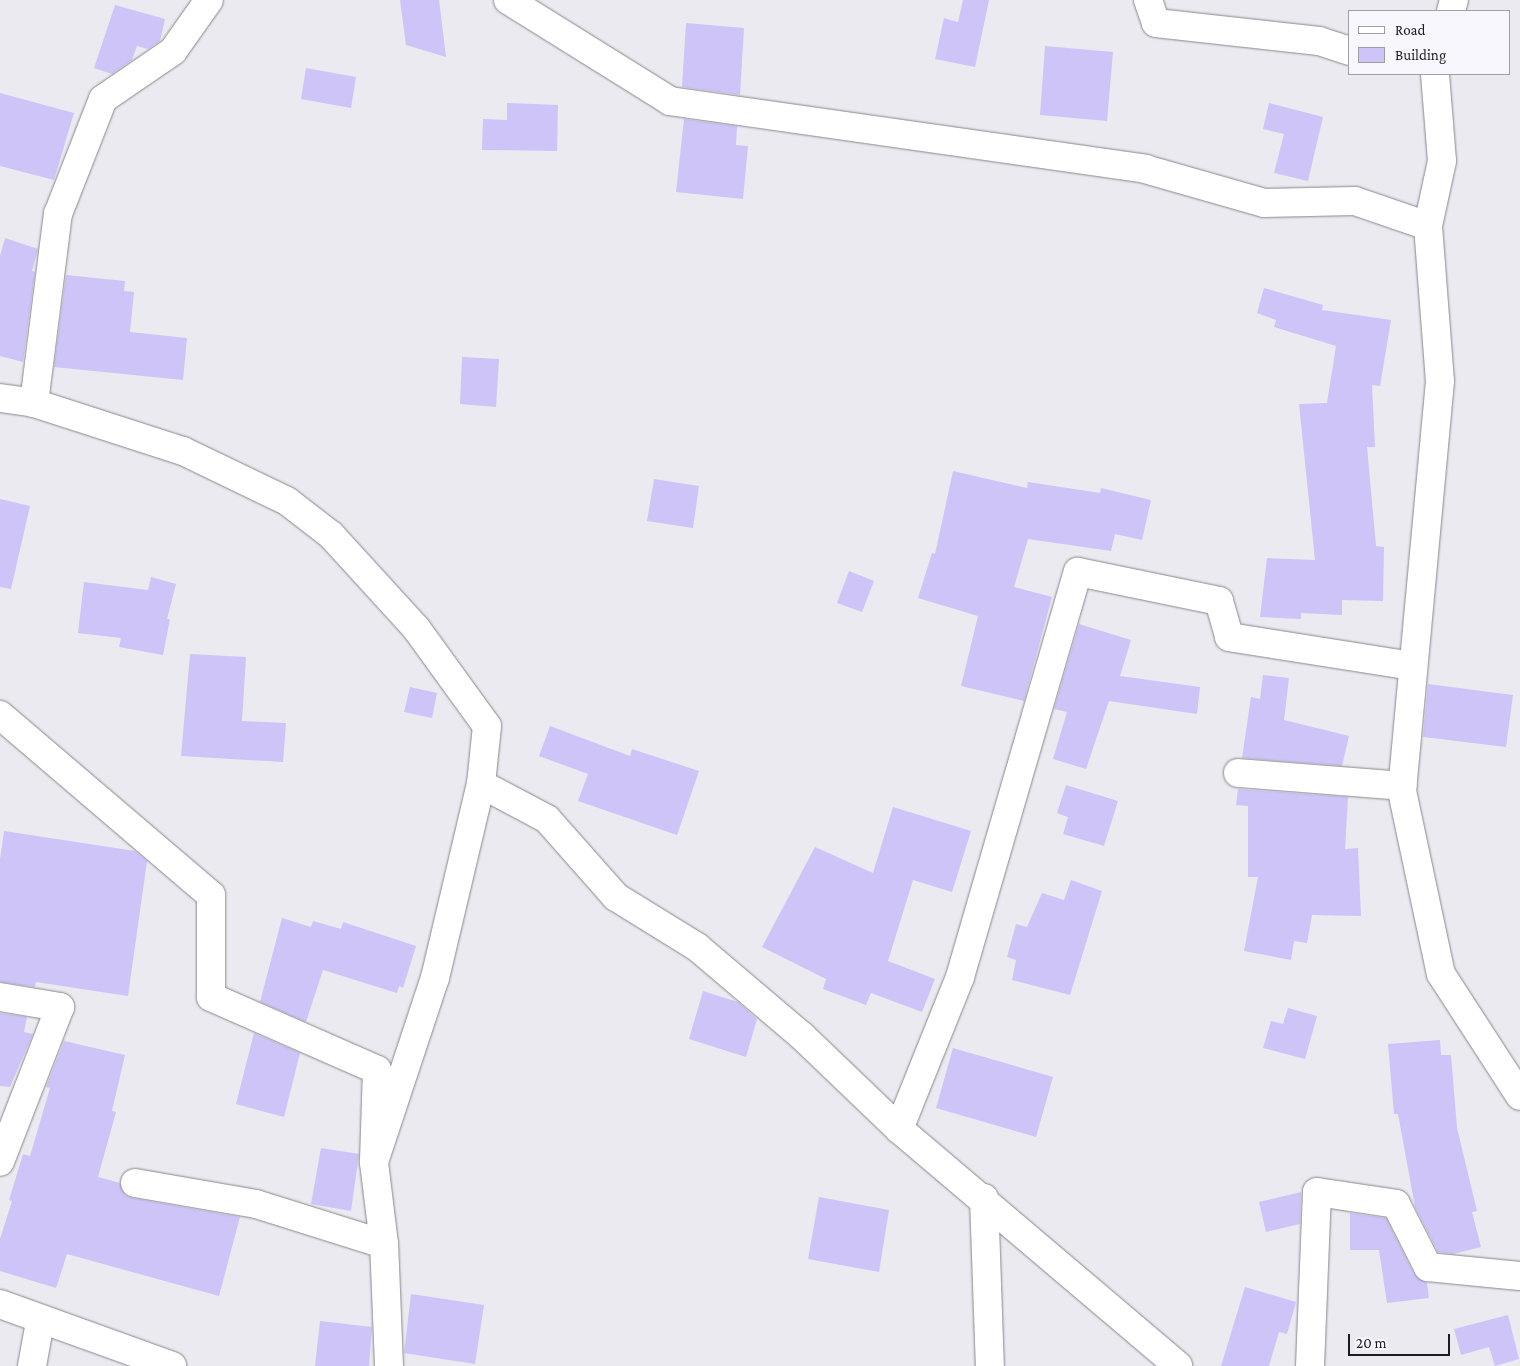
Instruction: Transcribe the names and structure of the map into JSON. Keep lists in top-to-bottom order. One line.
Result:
{"legend":["Road","Building"],"scale_bar":"20 m"}
